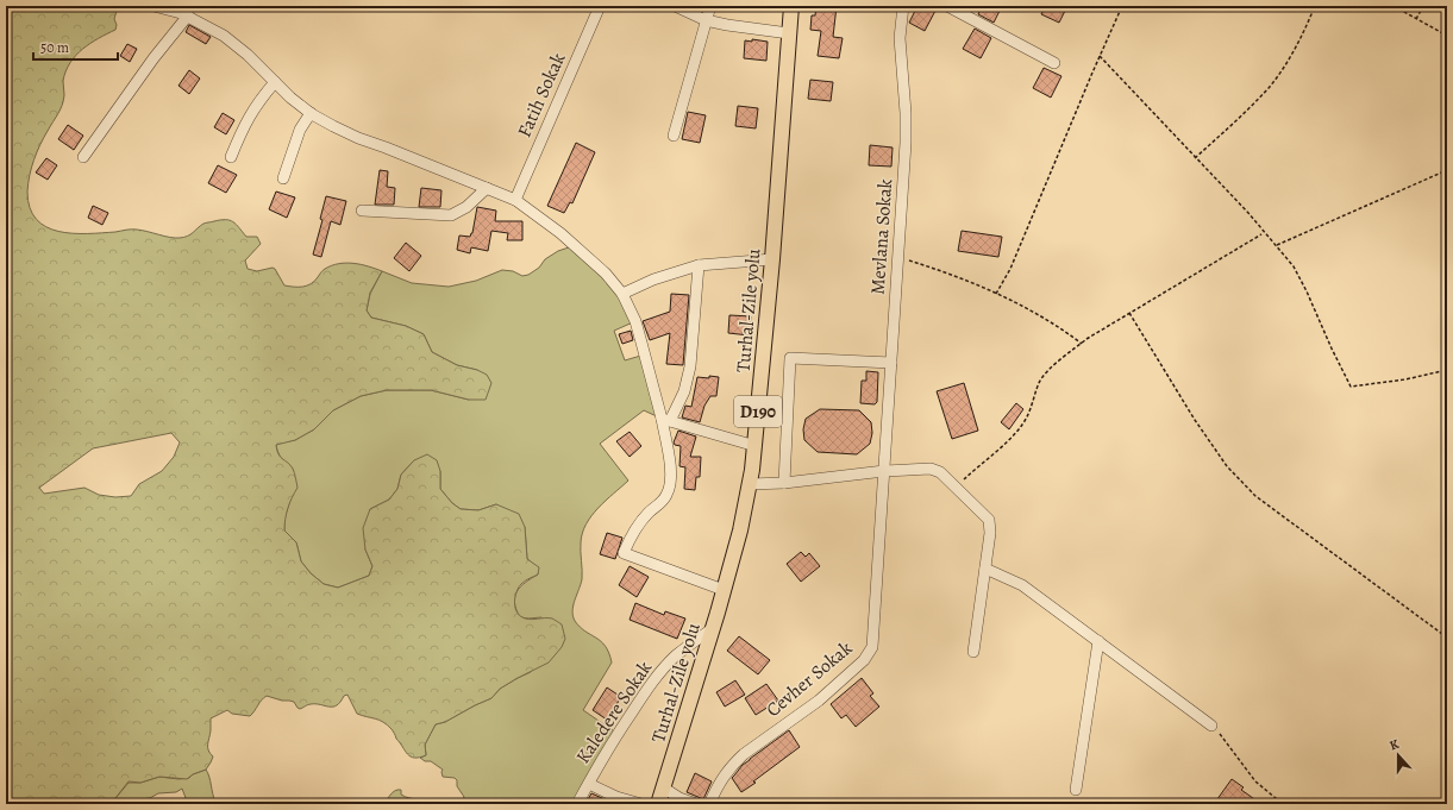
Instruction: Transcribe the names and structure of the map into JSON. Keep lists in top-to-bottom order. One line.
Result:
{"streets":{"main road":["Turhal-Zile yolu","D190"],"street":["Fatih Sokak","Mevlana Sokak","Cevher Sokak","Kaledere Sokak"]},"crossings":[["Mevlana Sokak","Cevher Sokak"],["Turhal-Zile yolu","Kaledere Sokak"]],"scale_bar":"50 m","north":"top"}
